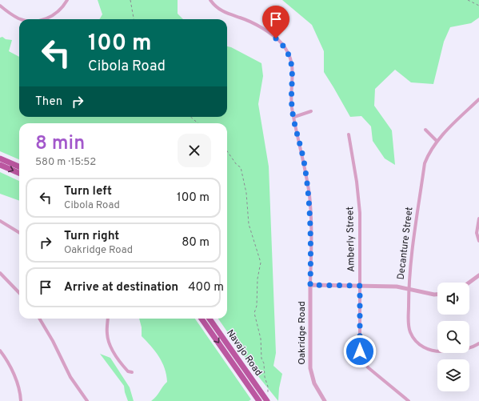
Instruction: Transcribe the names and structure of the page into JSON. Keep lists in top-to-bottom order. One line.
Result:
{"streets":{"main road":["Navajo Road"],"street":["Amberly Street","Decanture Street","Oakridge Road"]},"page":{"turn":["100 m","Cibola Road"],"then":"Then","heading":["8 min","580 m · 15:52"],"list":[{"name":"Turn left","note":"Cibola Road","value":"100 m"},{"name":"Turn right","note":"Oakridge Road","value":"80 m"},{"name":"Arrive at destination","value":"400 m"}]}}
